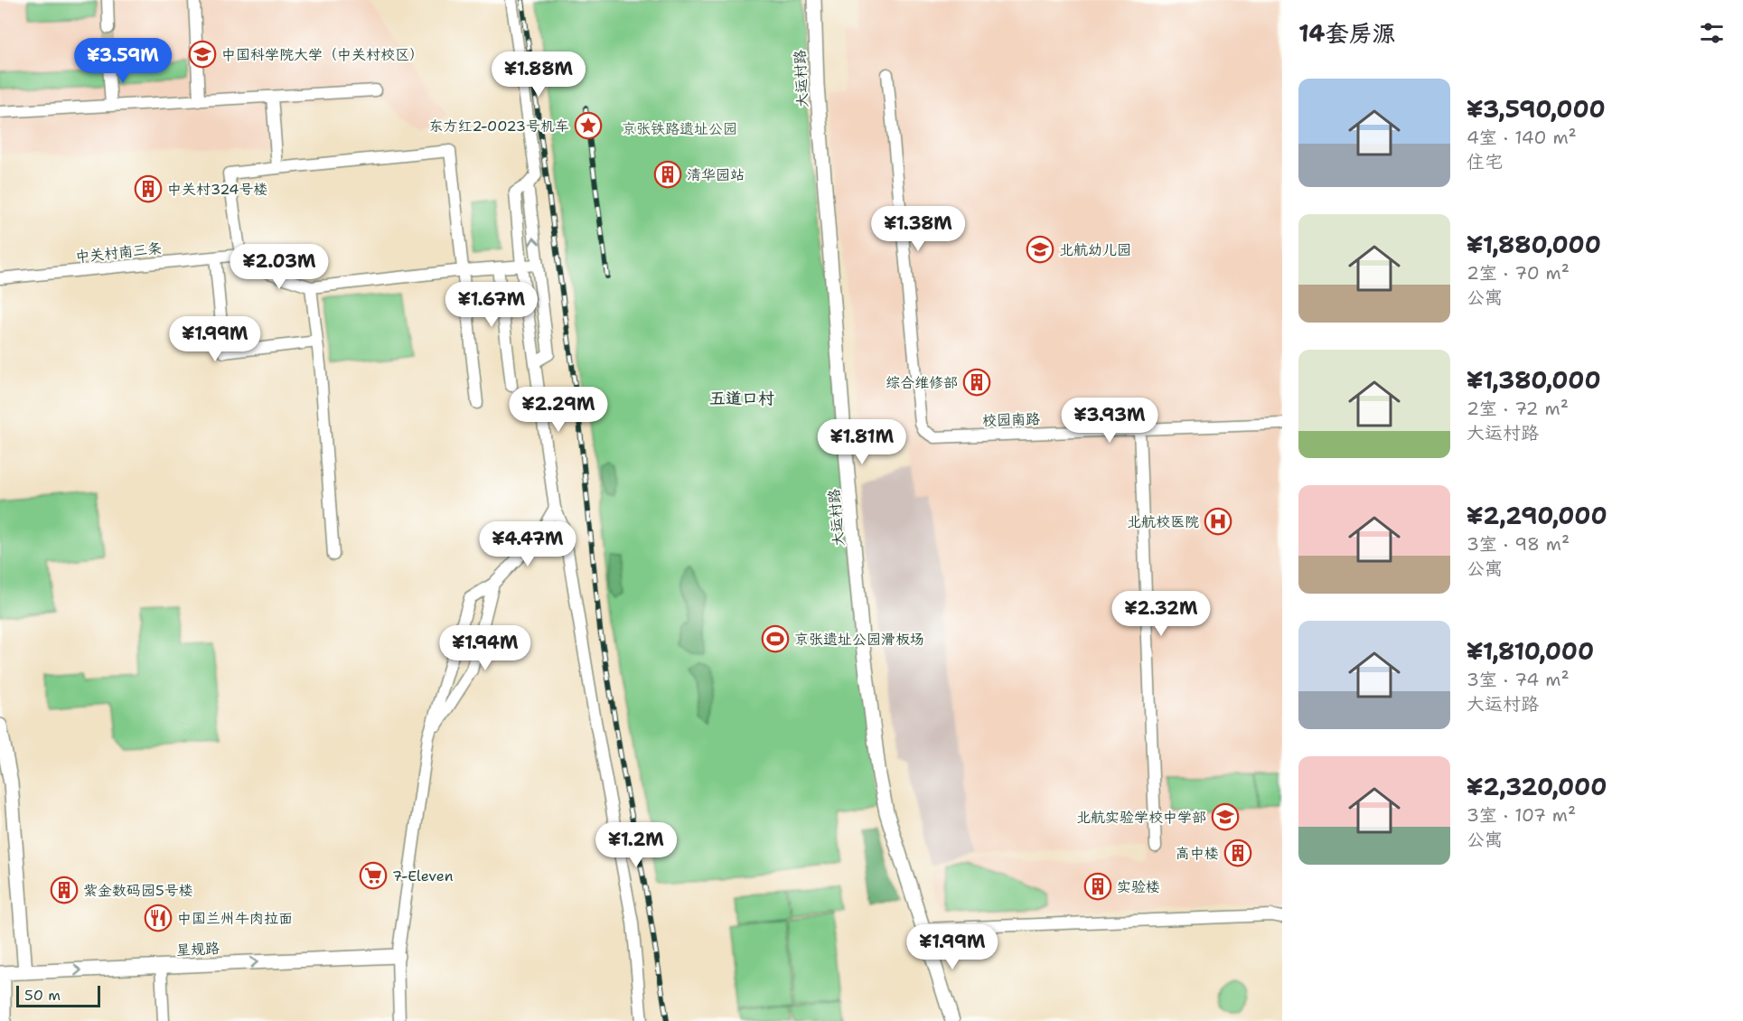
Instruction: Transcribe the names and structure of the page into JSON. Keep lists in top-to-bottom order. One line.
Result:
{"streets":{"street":["大运村路","中关村南三条","校园南路","星规路"]},"one_way":["星规路"],"districts":["五道口村"],"parks":["京张铁路遗址公园"],"places":{"school or university":["中国科学院大学（中关村校区）","北航幼儿园","北航实验学校中学部"],"place":["东方红2-0023号机车"],"building":["清华园站","中关村324号楼","综合维修部","高中楼","实验楼","紫金数码园5号楼"],"hospital":["北航校医院"],"sports":["京张遗址公园滑板场"],"supermarket":["7-Eleven"],"restaurant":["中国兰州牛肉拉面"]},"scale_bar":"50 m","page":{"heading":"14套房源","price":["¥3.59M","¥1.88M","¥1.38M","¥2.03M","¥1.67M","¥1.99M","¥2.29M","¥3.93M","¥1.81M","¥4.47M","¥2.32M","¥1.94M","¥1.2M","¥1.99M"],"list":[{"name":"¥3,590,000","note":"4室 · 140 m² · 住宅"},{"name":"¥1,880,000","note":"2室 · 70 m² · 公寓"},{"name":"¥1,380,000","note":"2室 · 72 m² · 大运村路"},{"name":"¥2,290,000","note":"3室 · 98 m² · 公寓"},{"name":"¥1,810,000","note":"3室 · 74 m² · 大运村路"},{"name":"¥2,320,000","note":"3室 · 107 m² · 公寓"}],"scale":"50 m"}}
